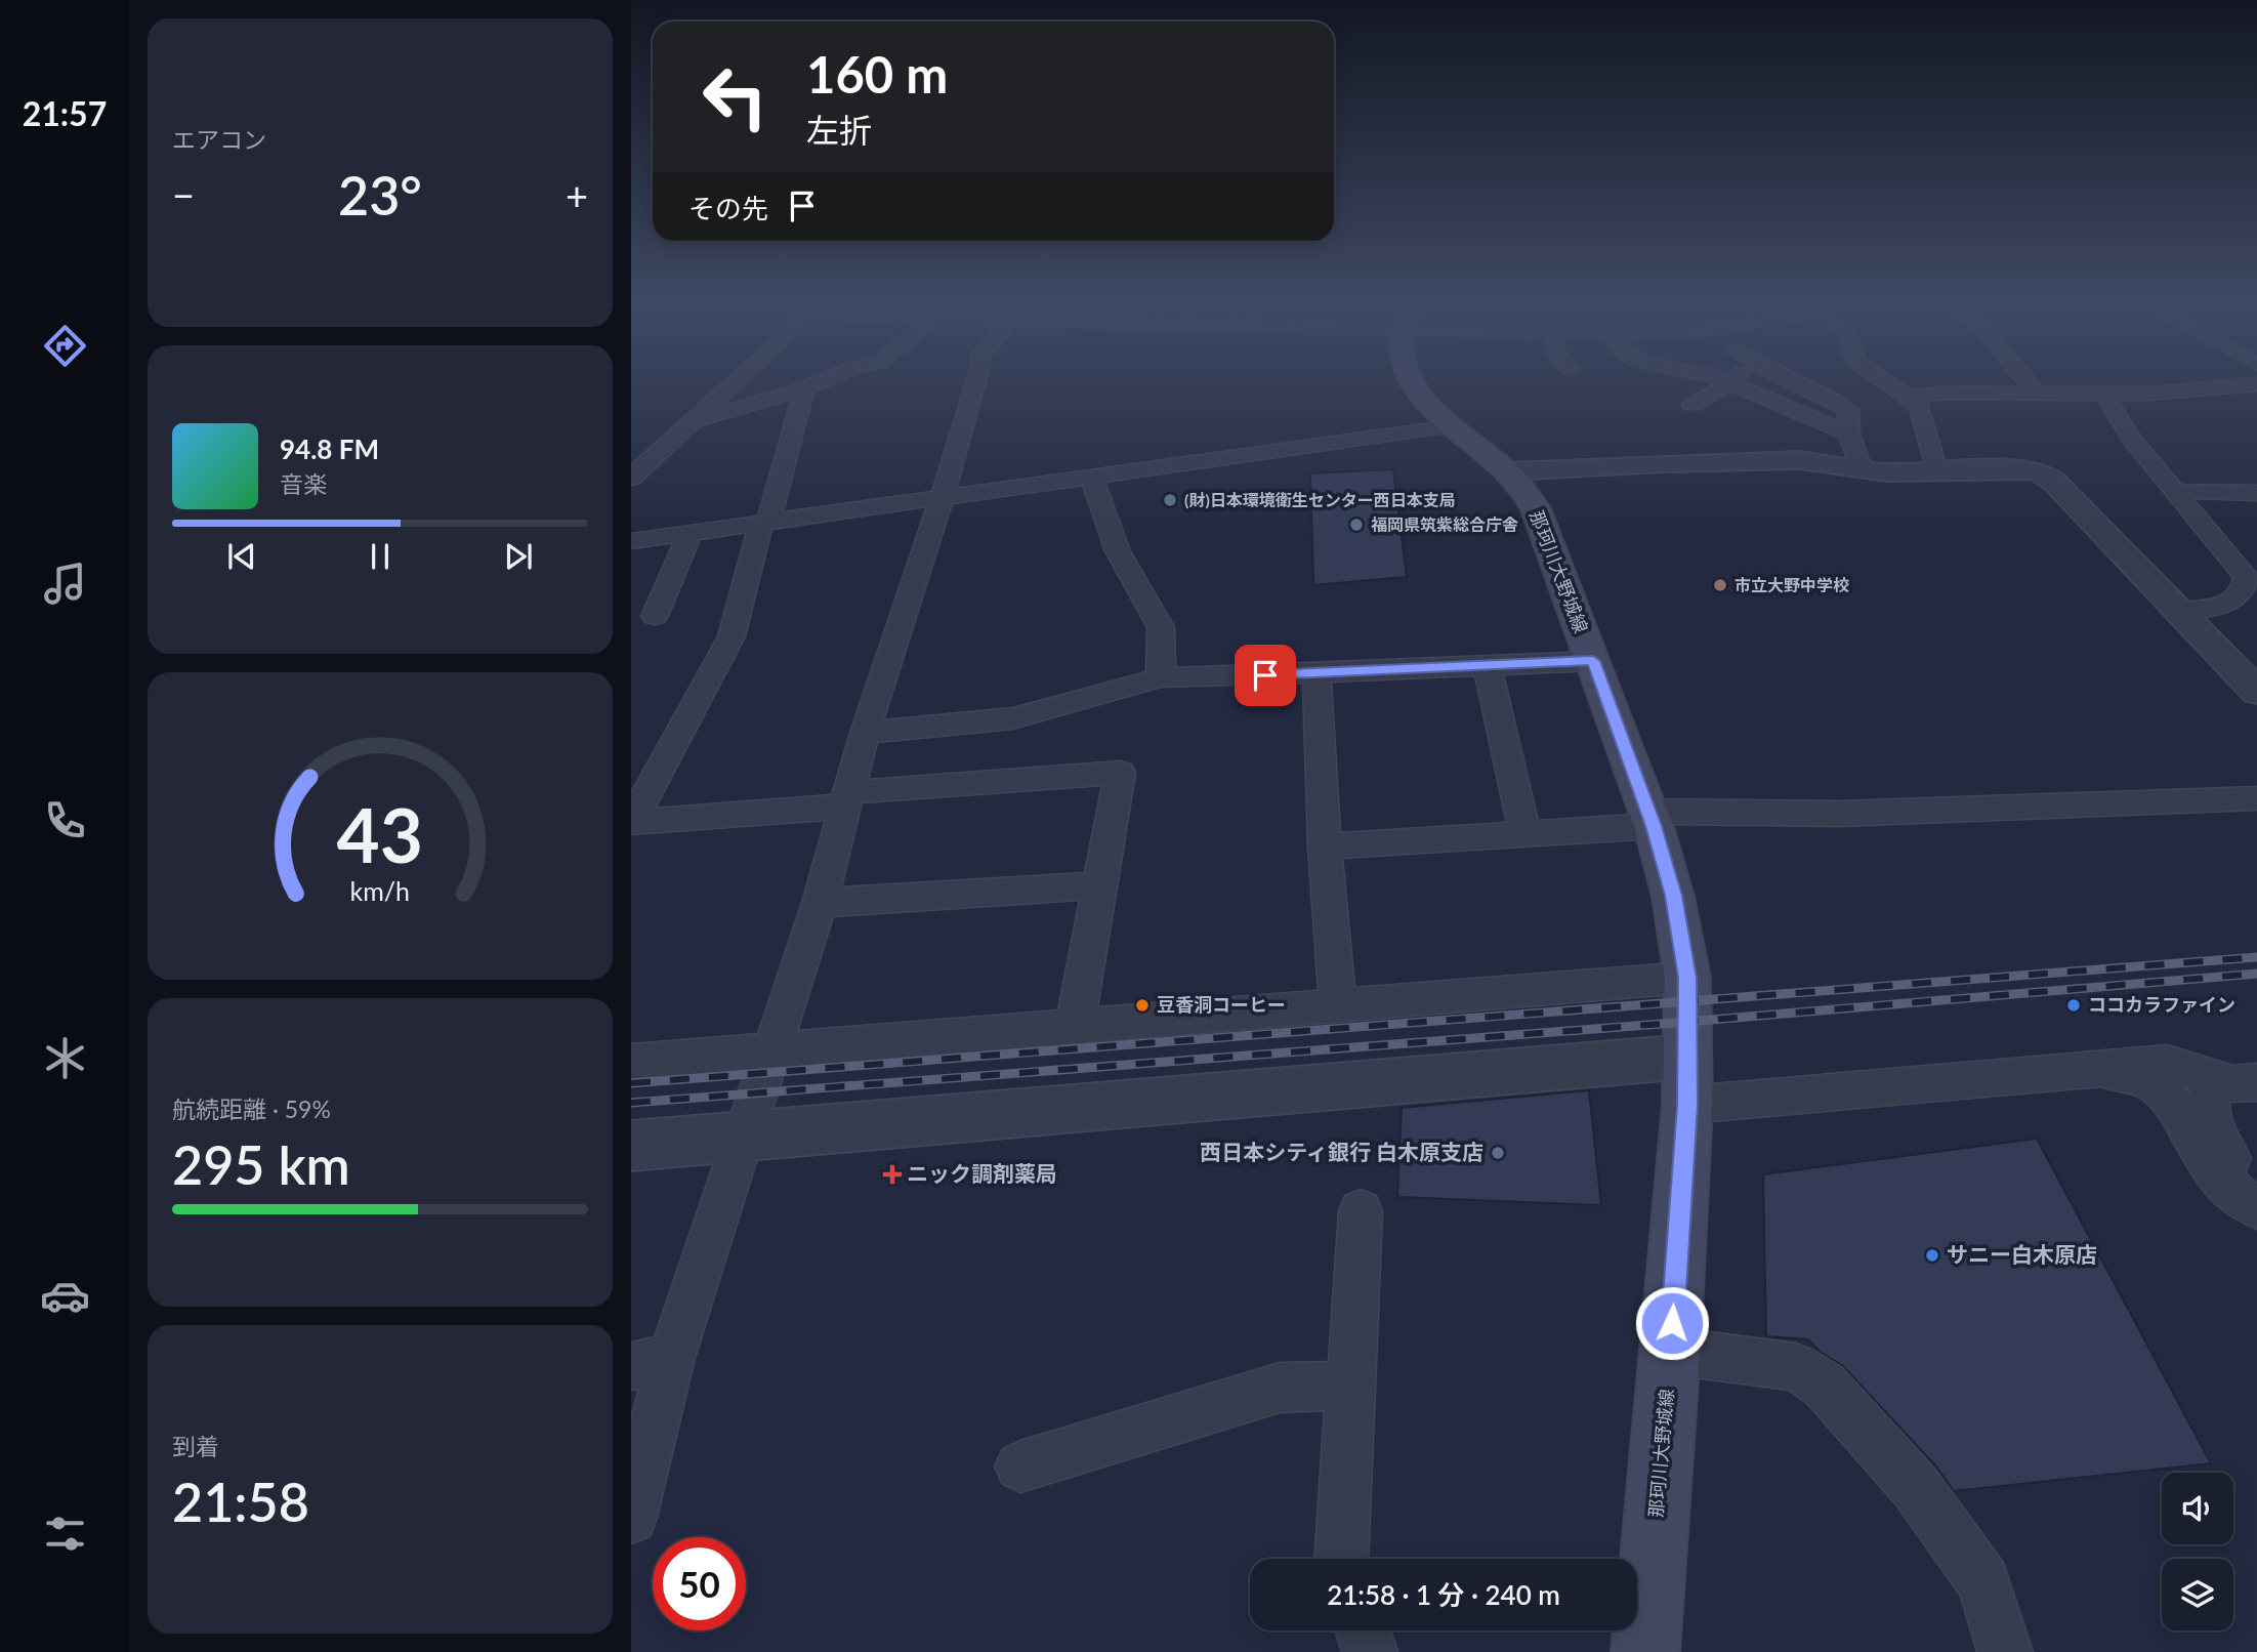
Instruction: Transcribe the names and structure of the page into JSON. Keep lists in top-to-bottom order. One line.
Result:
{"streets":{"main road":["那珂川大野城線"]},"places":{"other":["(財)日本環境衛生センター西日本支局","福岡県筑紫総合庁舎","市立大野中学校","豆香洞コーヒー","ココカラファイン","西日本シティ銀行 白木原支店","サニー白木原店"],"health":["ニック調剤薬局"]},"page":{"tabs":"21:57","tile":["エアコン",["航続距離 · 59%","295 km"],["到着","21:58"]],"turn":["160 m","左折"],"heat":["−","23°","+"],"then":"その先","song":["94.8 FM","音楽"],"limit":"50","trip":"21:58 · 1 分 · 240 m","gauge":["43","km/h"]}}
